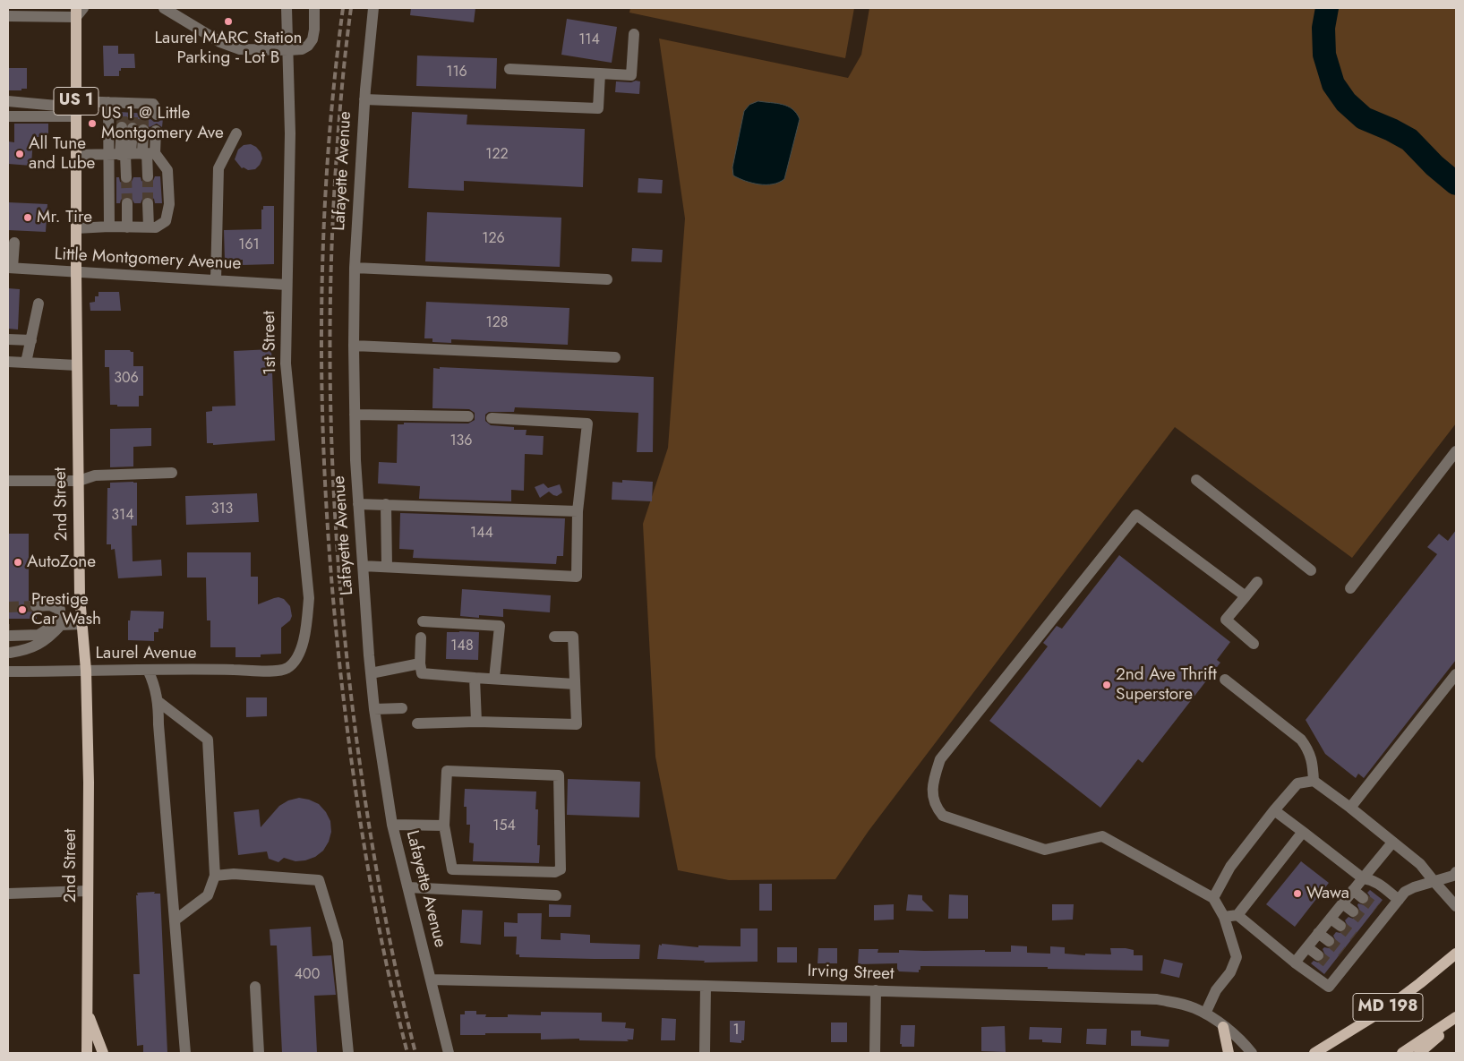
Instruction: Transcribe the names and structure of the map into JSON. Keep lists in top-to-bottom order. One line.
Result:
{"streets":{"main road":["US 1","2nd Street","MD 198"],"street":["Lafayette Avenue","Little Montgomery Avenue","1st Street","Laurel Avenue","Irving Street"]},"crossings":[["Lafayette Avenue","Irving Street"],["Little Montgomery Avenue","1st Street"],["Little Montgomery Avenue","2nd Street"],["1st Street","Laurel Avenue"],["2nd Street","Laurel Avenue"]],"places":["Laurel MARC Station Parking - Lot B","US 1 @ Little Montgomery Ave","All Tune and Lube","Mr. Tire","AutoZone","Prestige Car Wash","2nd Ave Thrift Superstore","Wawa"],"house_numbers":["114","116","122","126","161","128","306","136","313","314","144","148","154","400","1"]}
